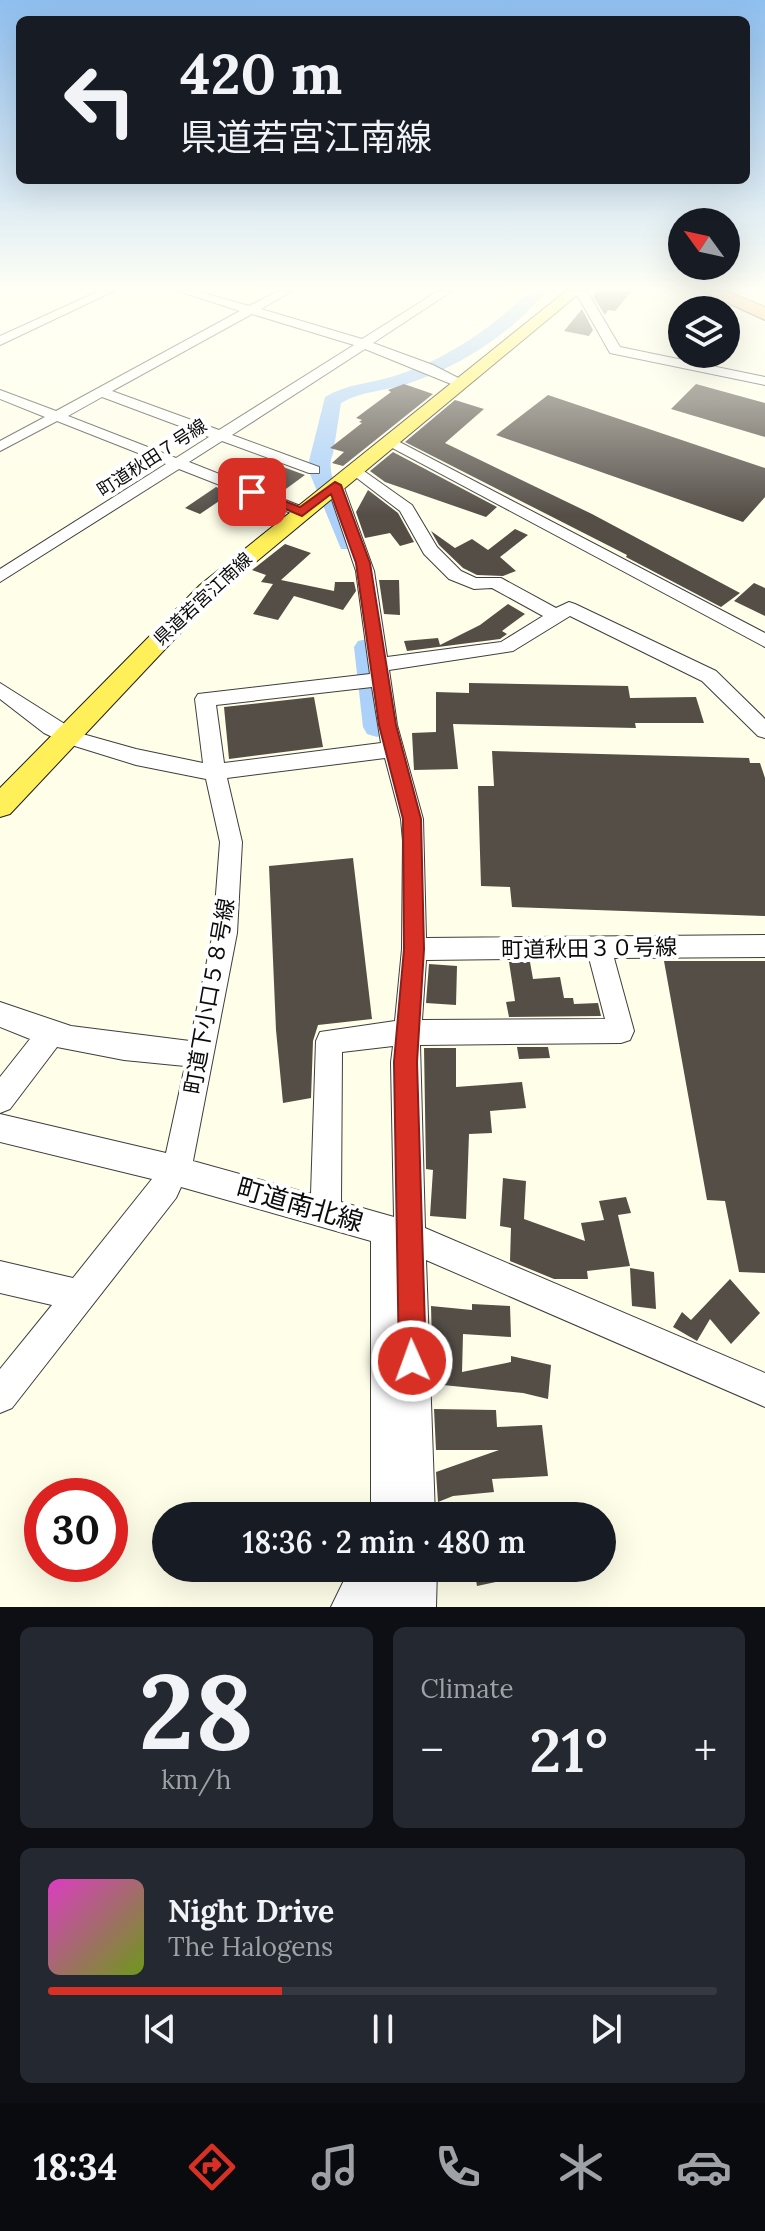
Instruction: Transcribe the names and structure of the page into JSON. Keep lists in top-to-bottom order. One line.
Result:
{"streets":{"main road":["県道若宮江南線"],"street":["町道秋田７号線","町道秋田３０号線","町道下小口５８号線","町道南北線"]},"crossings":[["町道下小口５８号線","町道南北線"]],"north":"top left","page":{"turn":["420 m","県道若宮江南線"],"limit":"30","trip":"18:36 · 2 min · 480 m","tile":[["28","km/h"],"Climate"],"heat":["−","21°","+"],"song":["Night Drive","The Halogens"],"tabs":"18:34"}}
